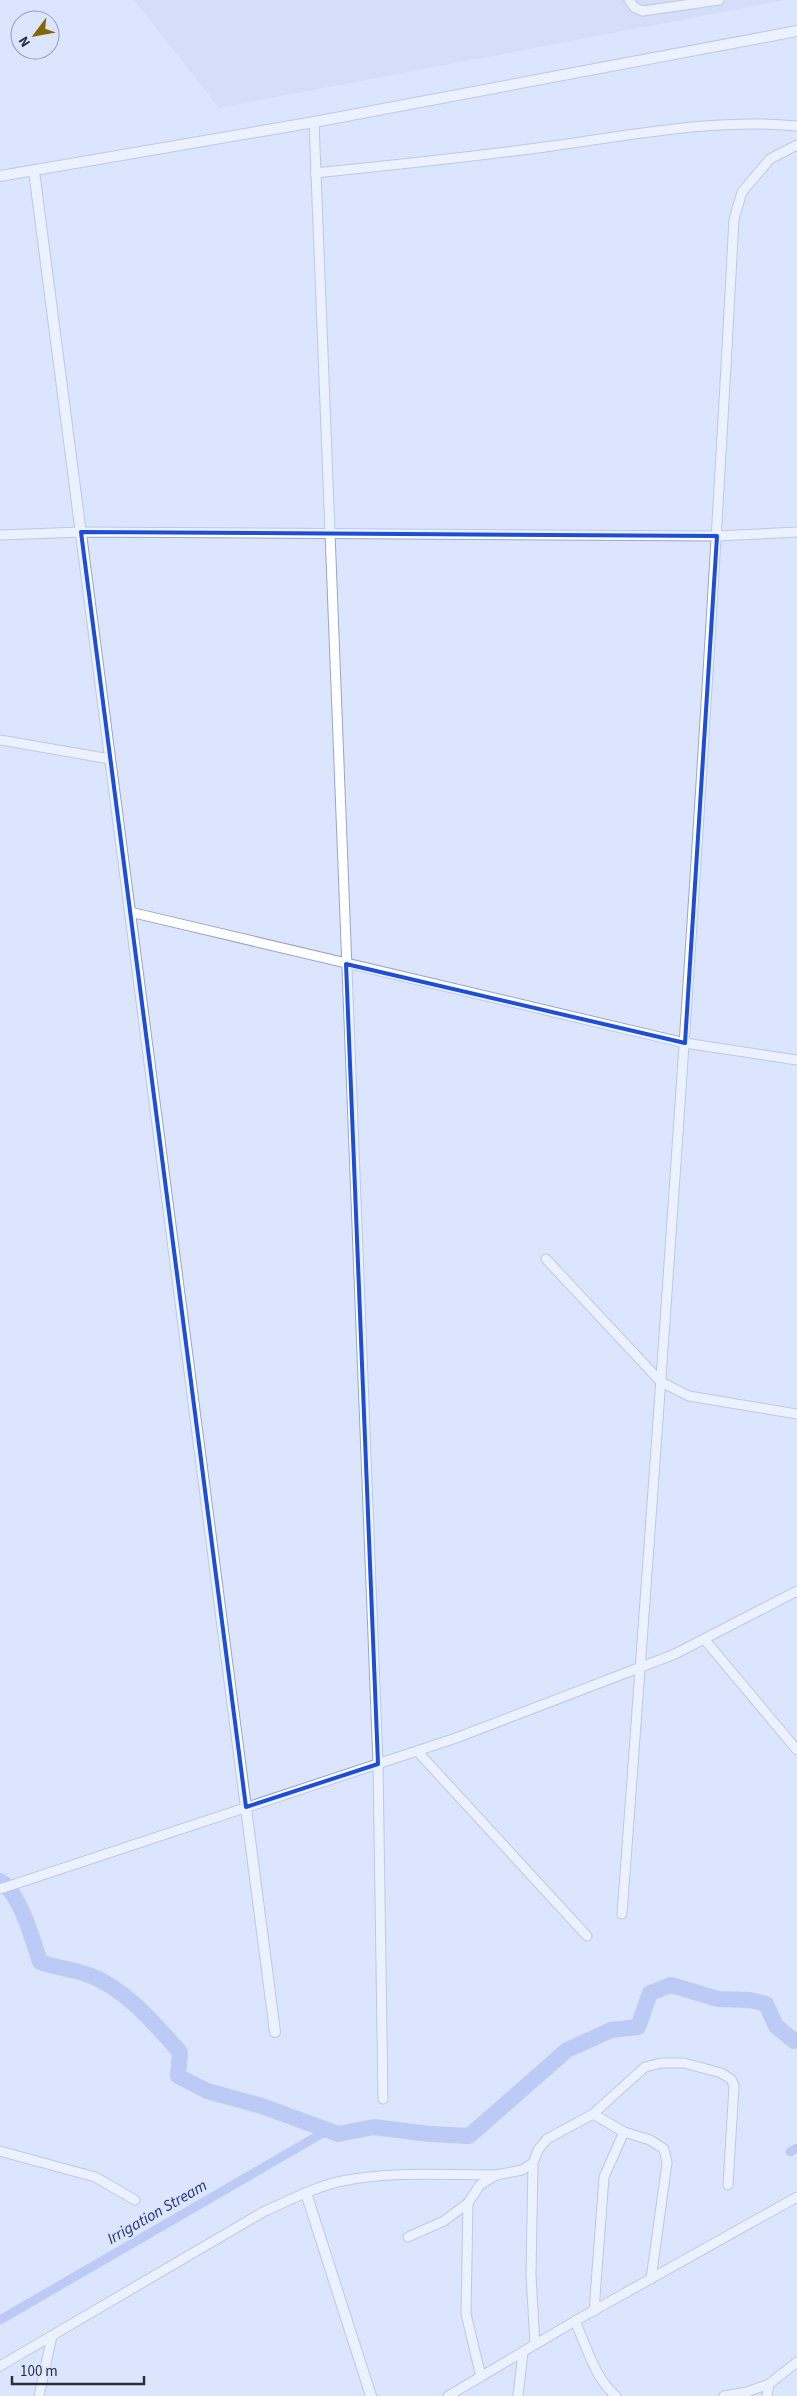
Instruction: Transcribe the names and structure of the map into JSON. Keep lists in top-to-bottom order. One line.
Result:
{"water":["Irrigation Stream"],"scale_bar":"100 m","north":"bottom left"}
